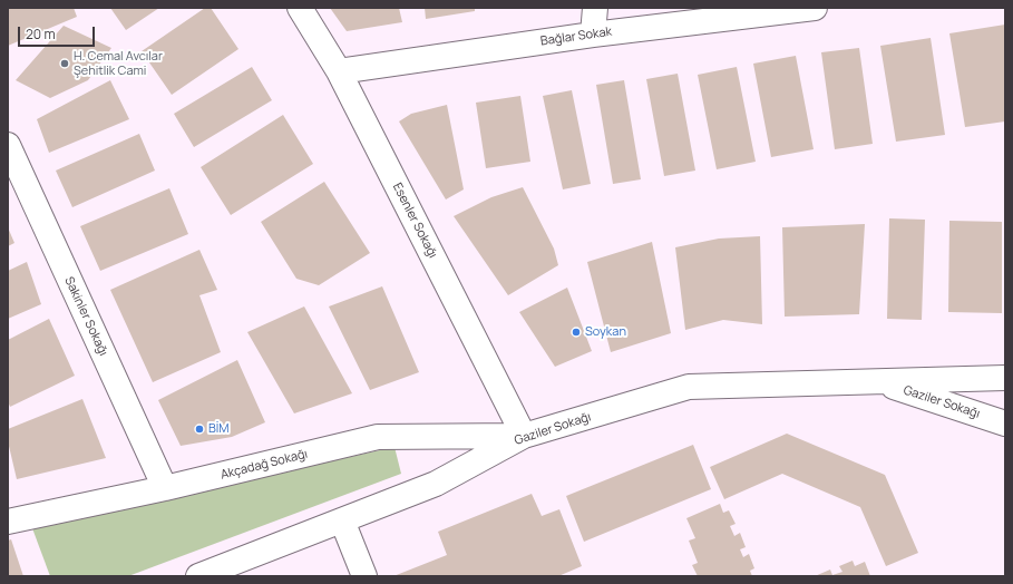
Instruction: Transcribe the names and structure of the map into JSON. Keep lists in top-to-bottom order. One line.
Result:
{"streets":{"street":["Bağlar Sokak","Esenler Sokağı","Sakinler Sokağı","Gaziler Sokağı","Akçadağ Sokağı"]},"crossings":[["Bağlar Sokak","Esenler Sokağı"],["Esenler Sokağı","Gaziler Sokağı"],["Esenler Sokağı","Akçadağ Sokağı"],["Sakinler Sokağı","Akçadağ Sokağı"],["Gaziler Sokağı","Akçadağ Sokağı"]],"places":["H. Cemal Avcılar Şehitlik Cami","Soykan","BİM"],"scale_bar":"20 m"}
